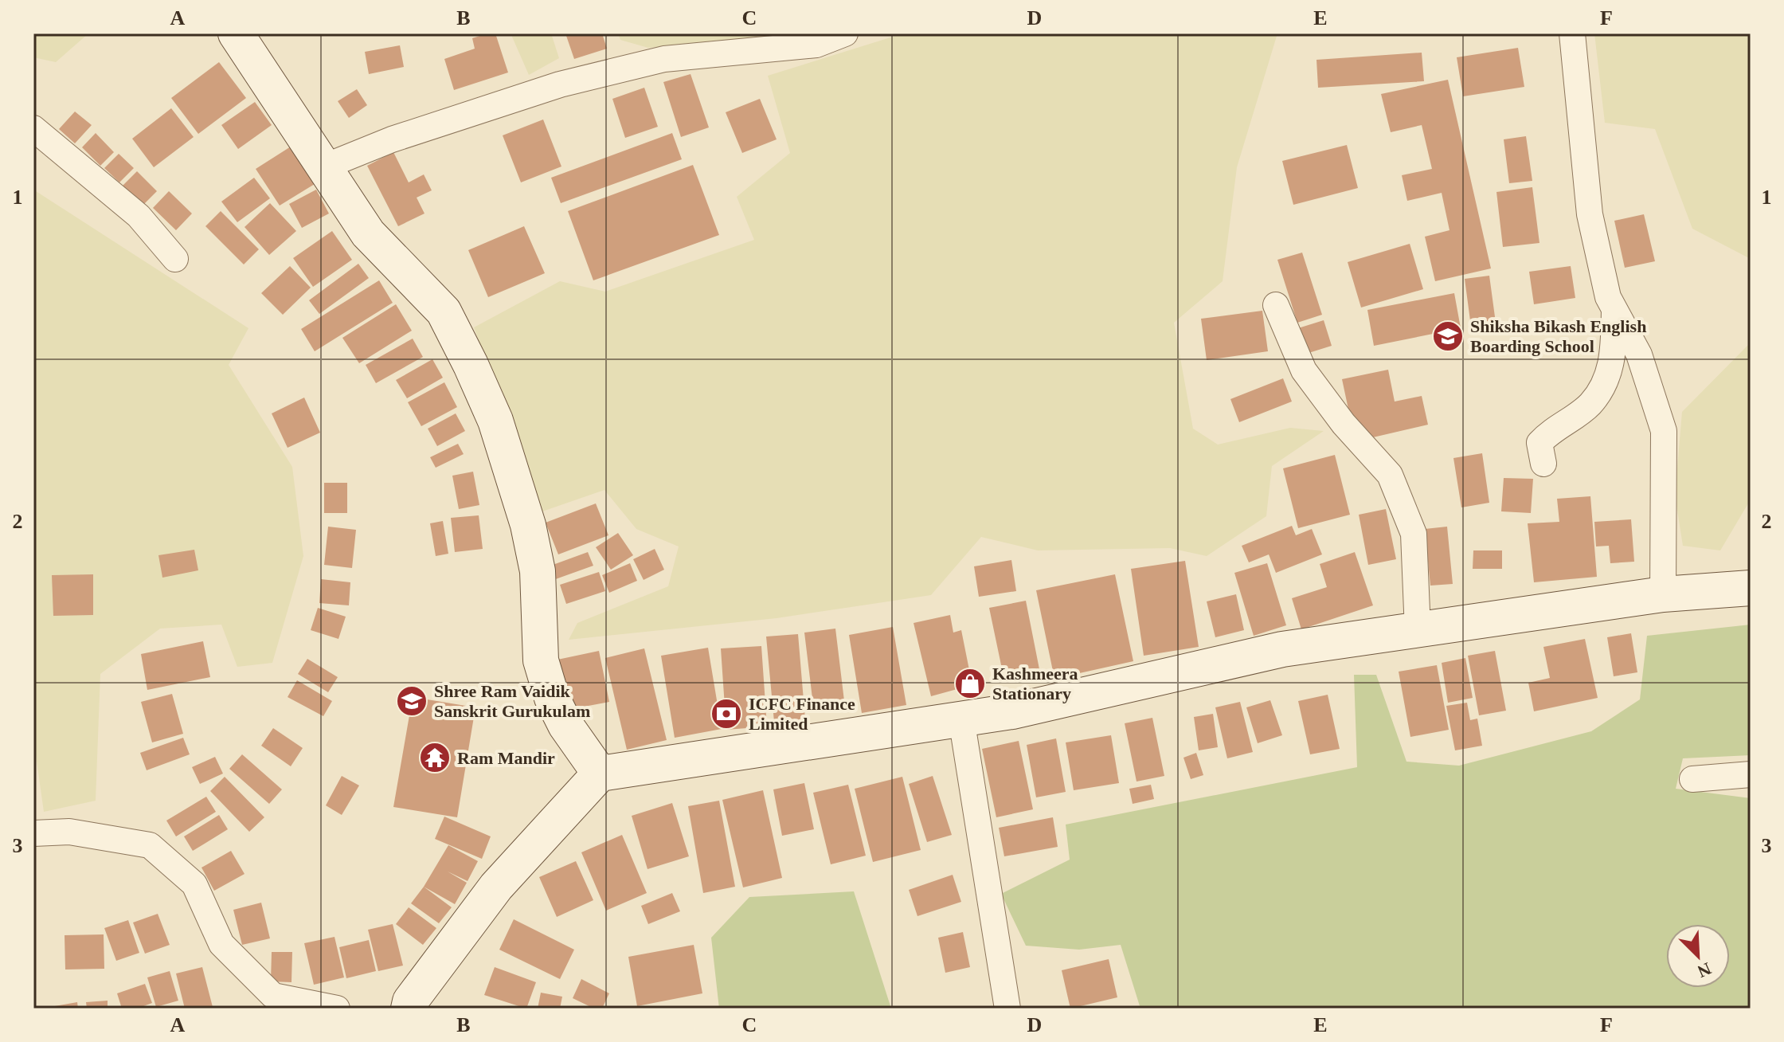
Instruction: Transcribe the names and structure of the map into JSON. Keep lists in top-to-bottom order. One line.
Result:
{"places":{"school or university":["Shiksha Bikash English Boarding School","Shree Ram Vaidik Sanskrit Gurukulam"],"shop":["Kashmeera Stationary"],"bank":["ICFC Finance Limited"],"temple":["Ram Mandir"]},"north":"bottom right","grid":{"columns":["A","B","C","D","E","F"],"rows":["1","2","3"]}}
